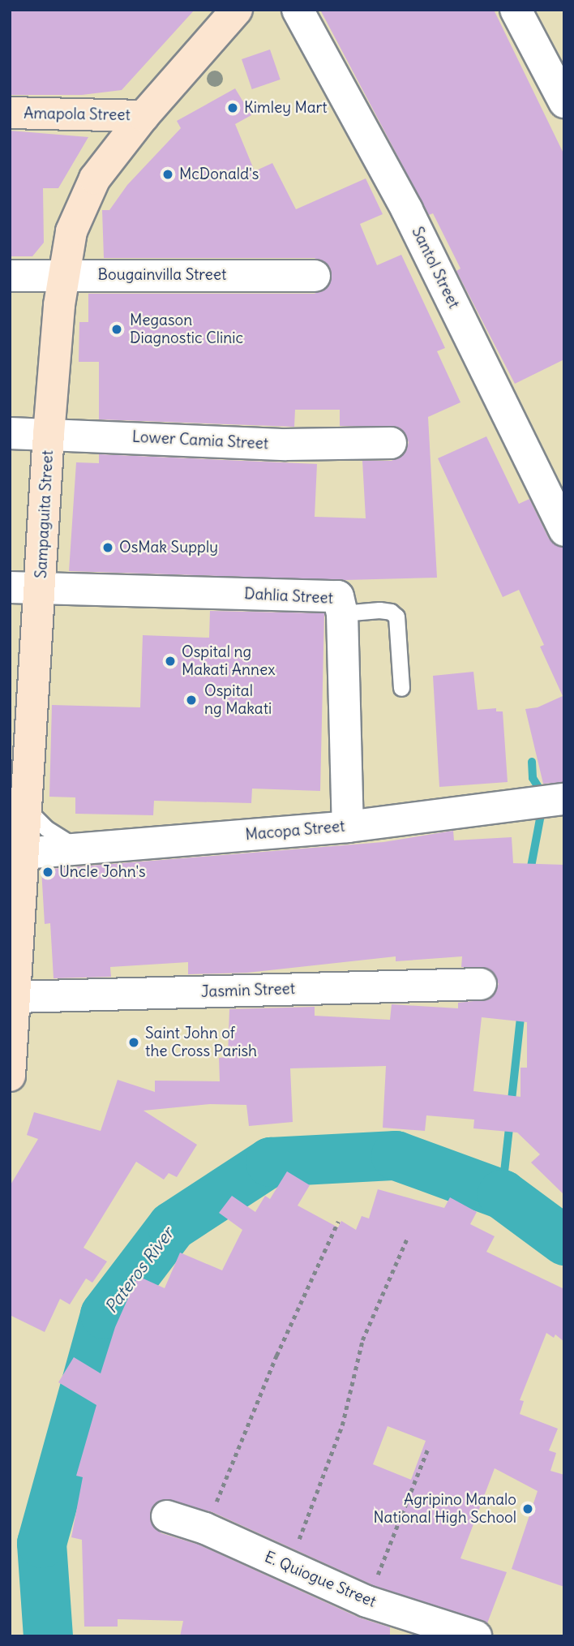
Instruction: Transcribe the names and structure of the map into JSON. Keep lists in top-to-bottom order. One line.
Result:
{"streets":{"street":["Amapola Street","Santol Street","Bougainvilla Street","Lower Camia Street","Sampaguita Street","Dahlia Street","Macopa Street","Jasmin Street","E. Quiogue Street"]},"crossings":[["Amapola Street","Sampaguita Street"],["Bougainvilla Street","Sampaguita Street"],["Lower Camia Street","Sampaguita Street"],["Sampaguita Street","Dahlia Street"],["Sampaguita Street","Macopa Street"],["Sampaguita Street","Jasmin Street"],["Dahlia Street","Macopa Street"]],"water":["Pateros River"],"places":["Kimley Mart","McDonald's","Megason Diagnostic Clinic","OsMak Supply","Ospital ng Makati Annex","Ospital ng Makati","Uncle John's","Saint John of the Cross Parish","Agripino Manalo National High School"]}
